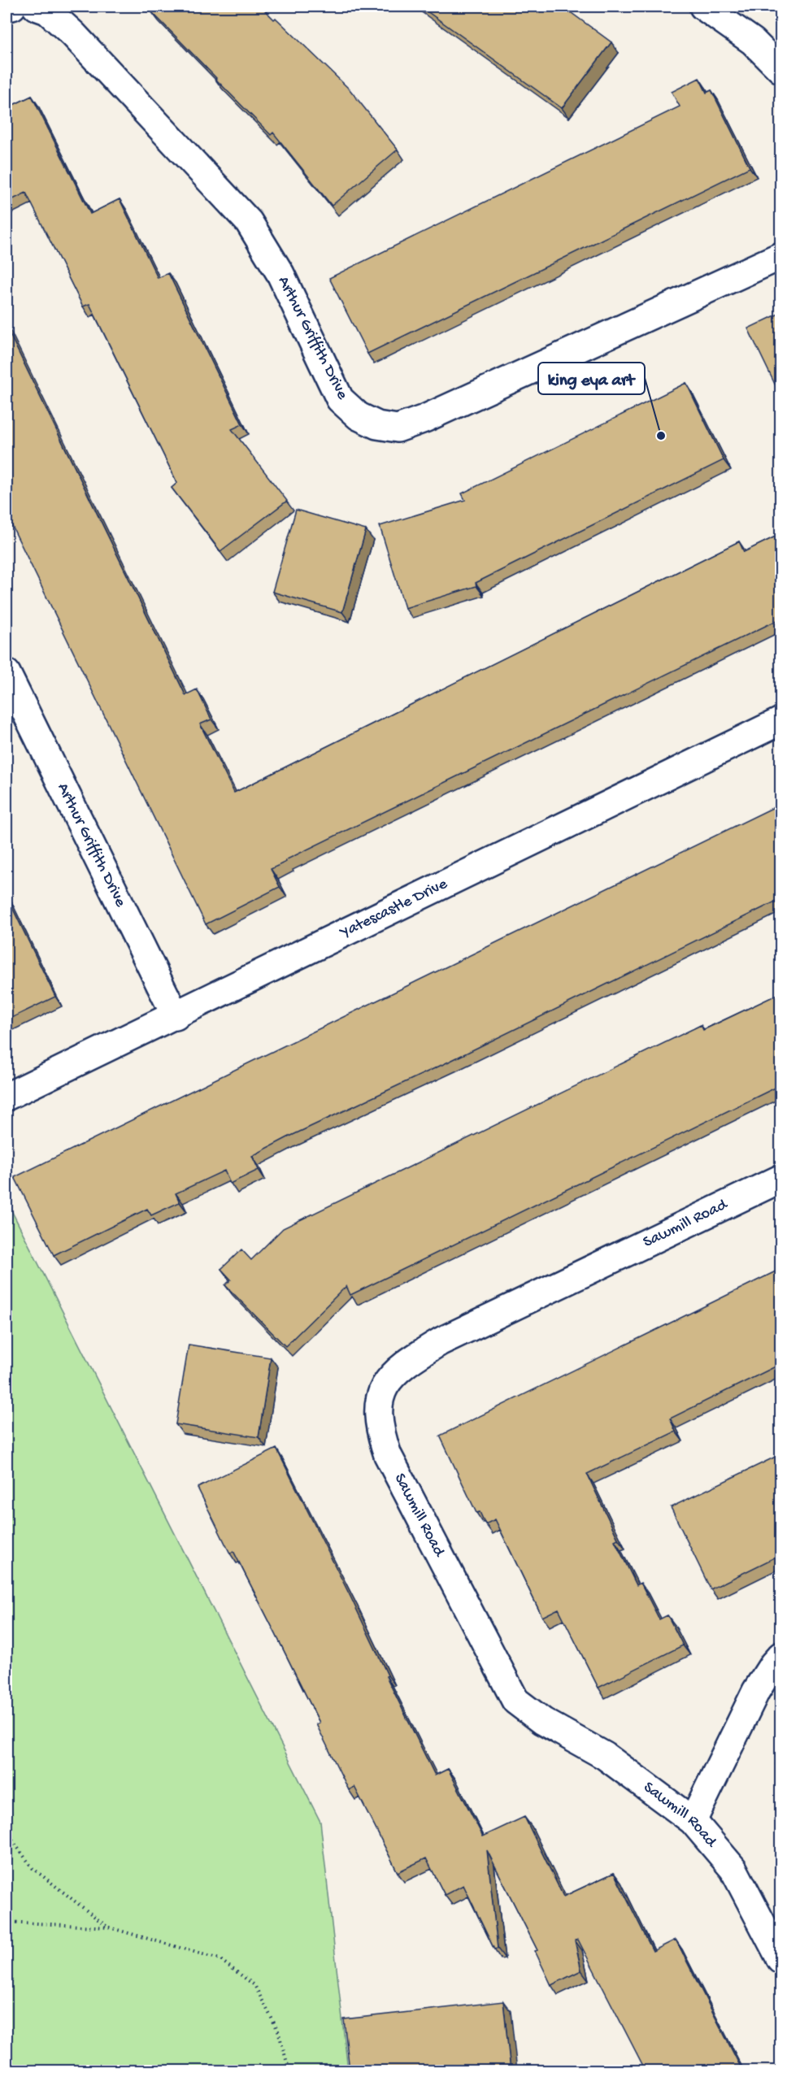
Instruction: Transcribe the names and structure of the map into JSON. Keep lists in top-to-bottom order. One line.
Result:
{"streets":{"street":["Arthur Griffith Drive","Yatescastle Drive","Sawmill Road"]},"crossings":[["Arthur Griffith Drive","Yatescastle Drive"]],"places":["king eya art"]}
